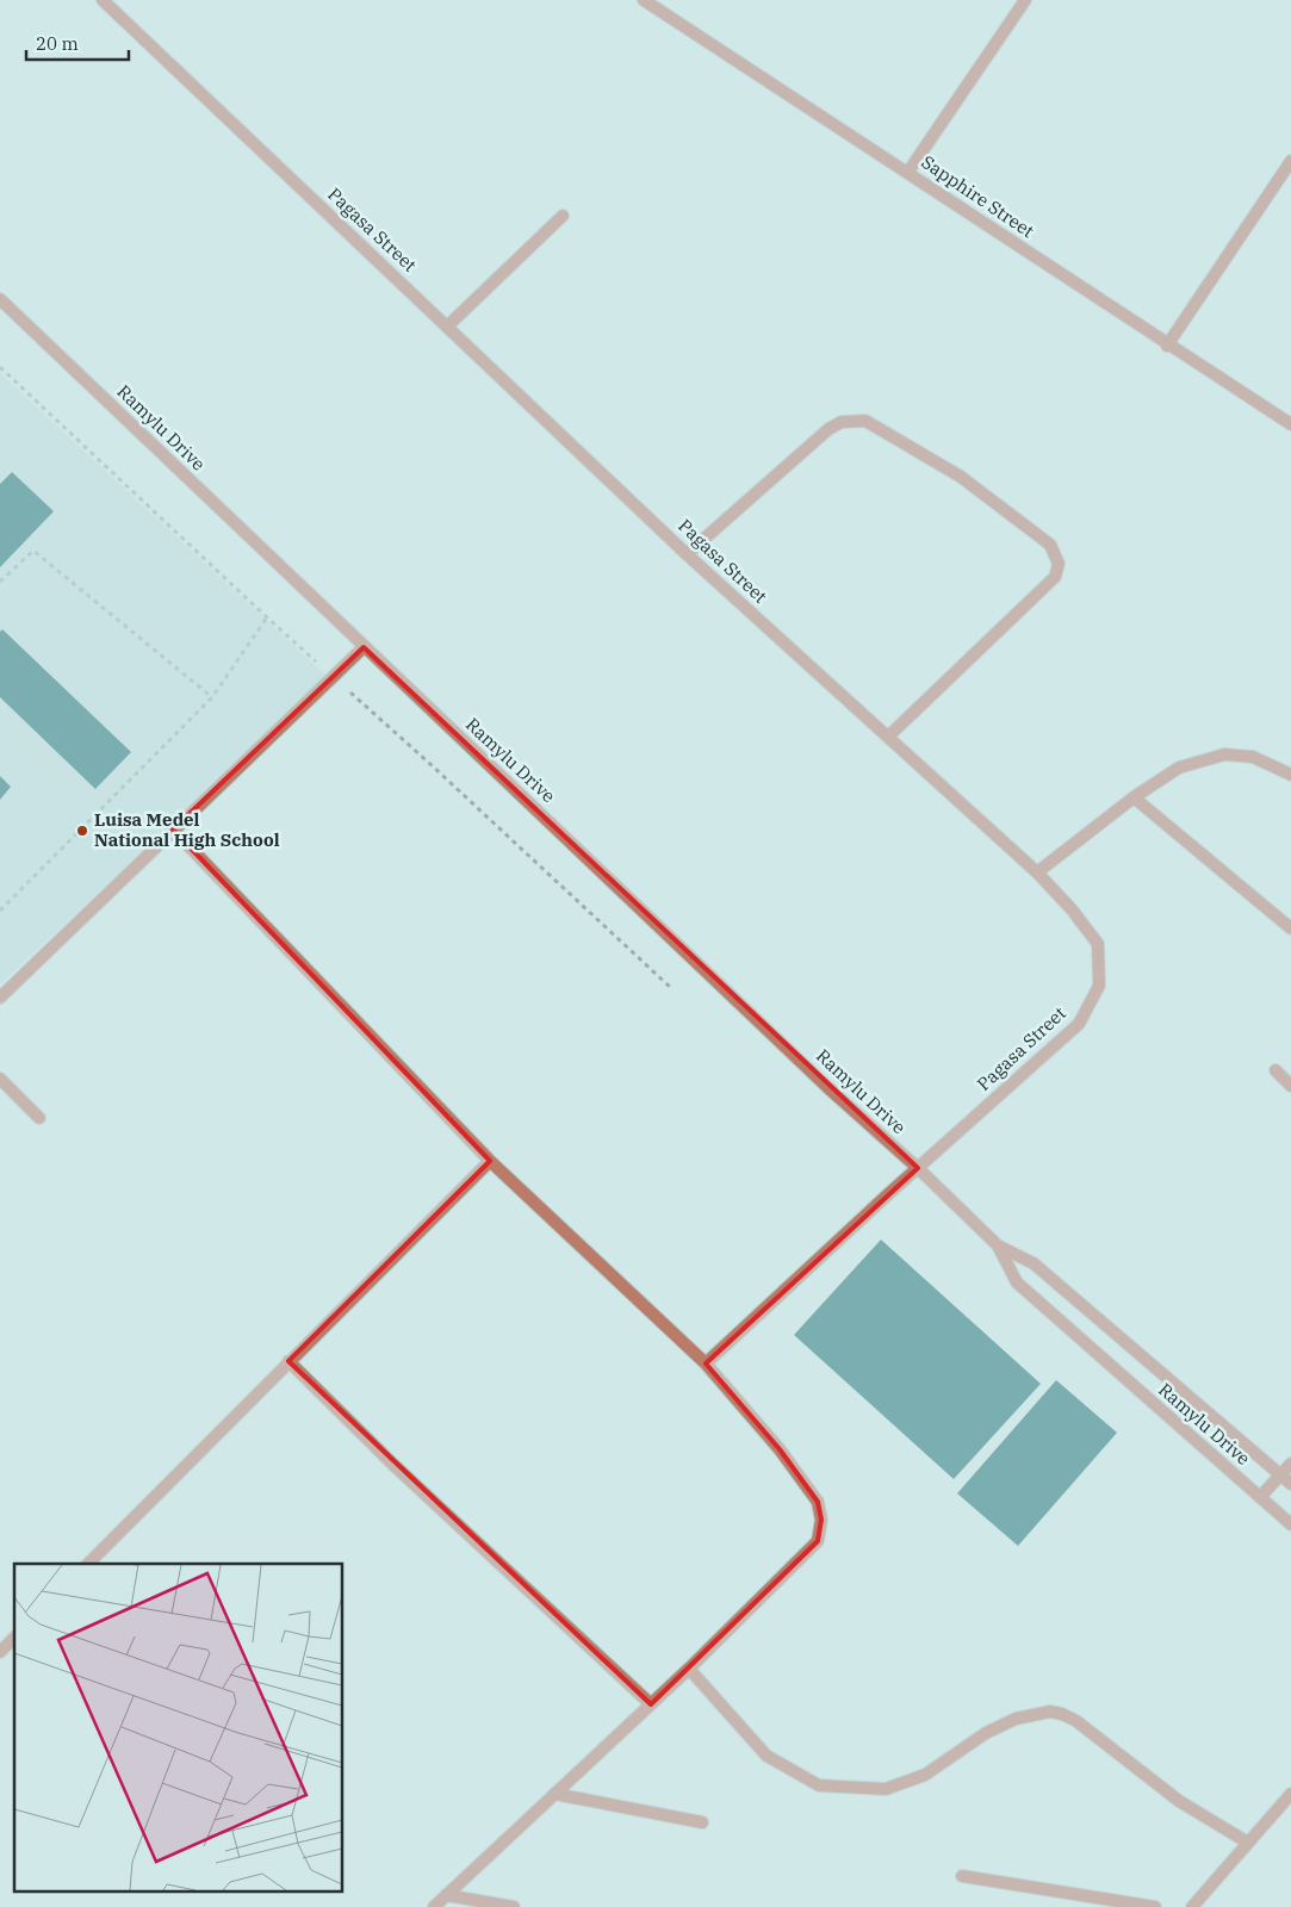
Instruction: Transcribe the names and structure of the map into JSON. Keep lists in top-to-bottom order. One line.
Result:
{"streets":{"street":["Sapphire Street","Pagasa Street","Ramylu Drive"]},"crossings":[["Pagasa Street","Ramylu Drive"]],"places":["Luisa Medel National High School"],"scale_bar":"20 m"}
